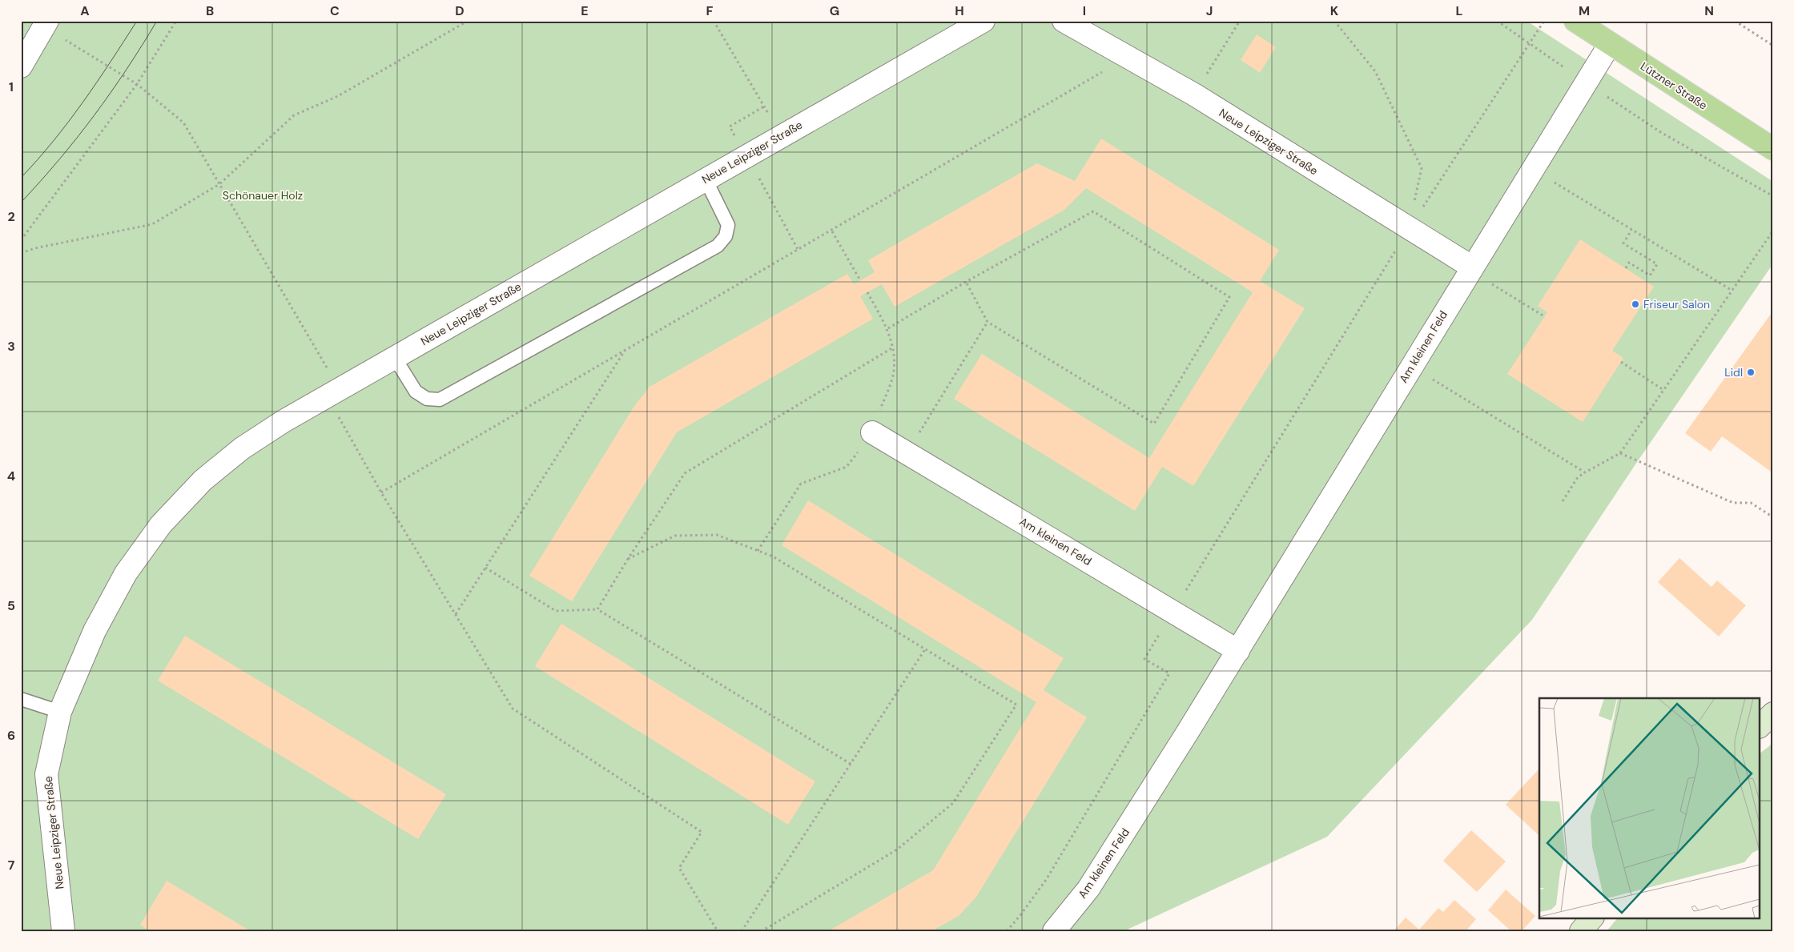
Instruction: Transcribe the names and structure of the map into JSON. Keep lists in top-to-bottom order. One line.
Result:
{"streets":{"main road":["Lützner Straße"],"street":["Neue Leipziger Straße","Am kleinen Feld"]},"crossings":[["Lützner Straße","Am kleinen Feld"],["Neue Leipziger Straße","Am kleinen Feld"]],"parks":["Schönauer Holz"],"places":["Friseur Salon","Lidl"],"grid":{"columns":["A","B","C","D","E","F","G","H","I","J","K","L","M","N"],"rows":["1","2","3","4","5","6","7"]}}
